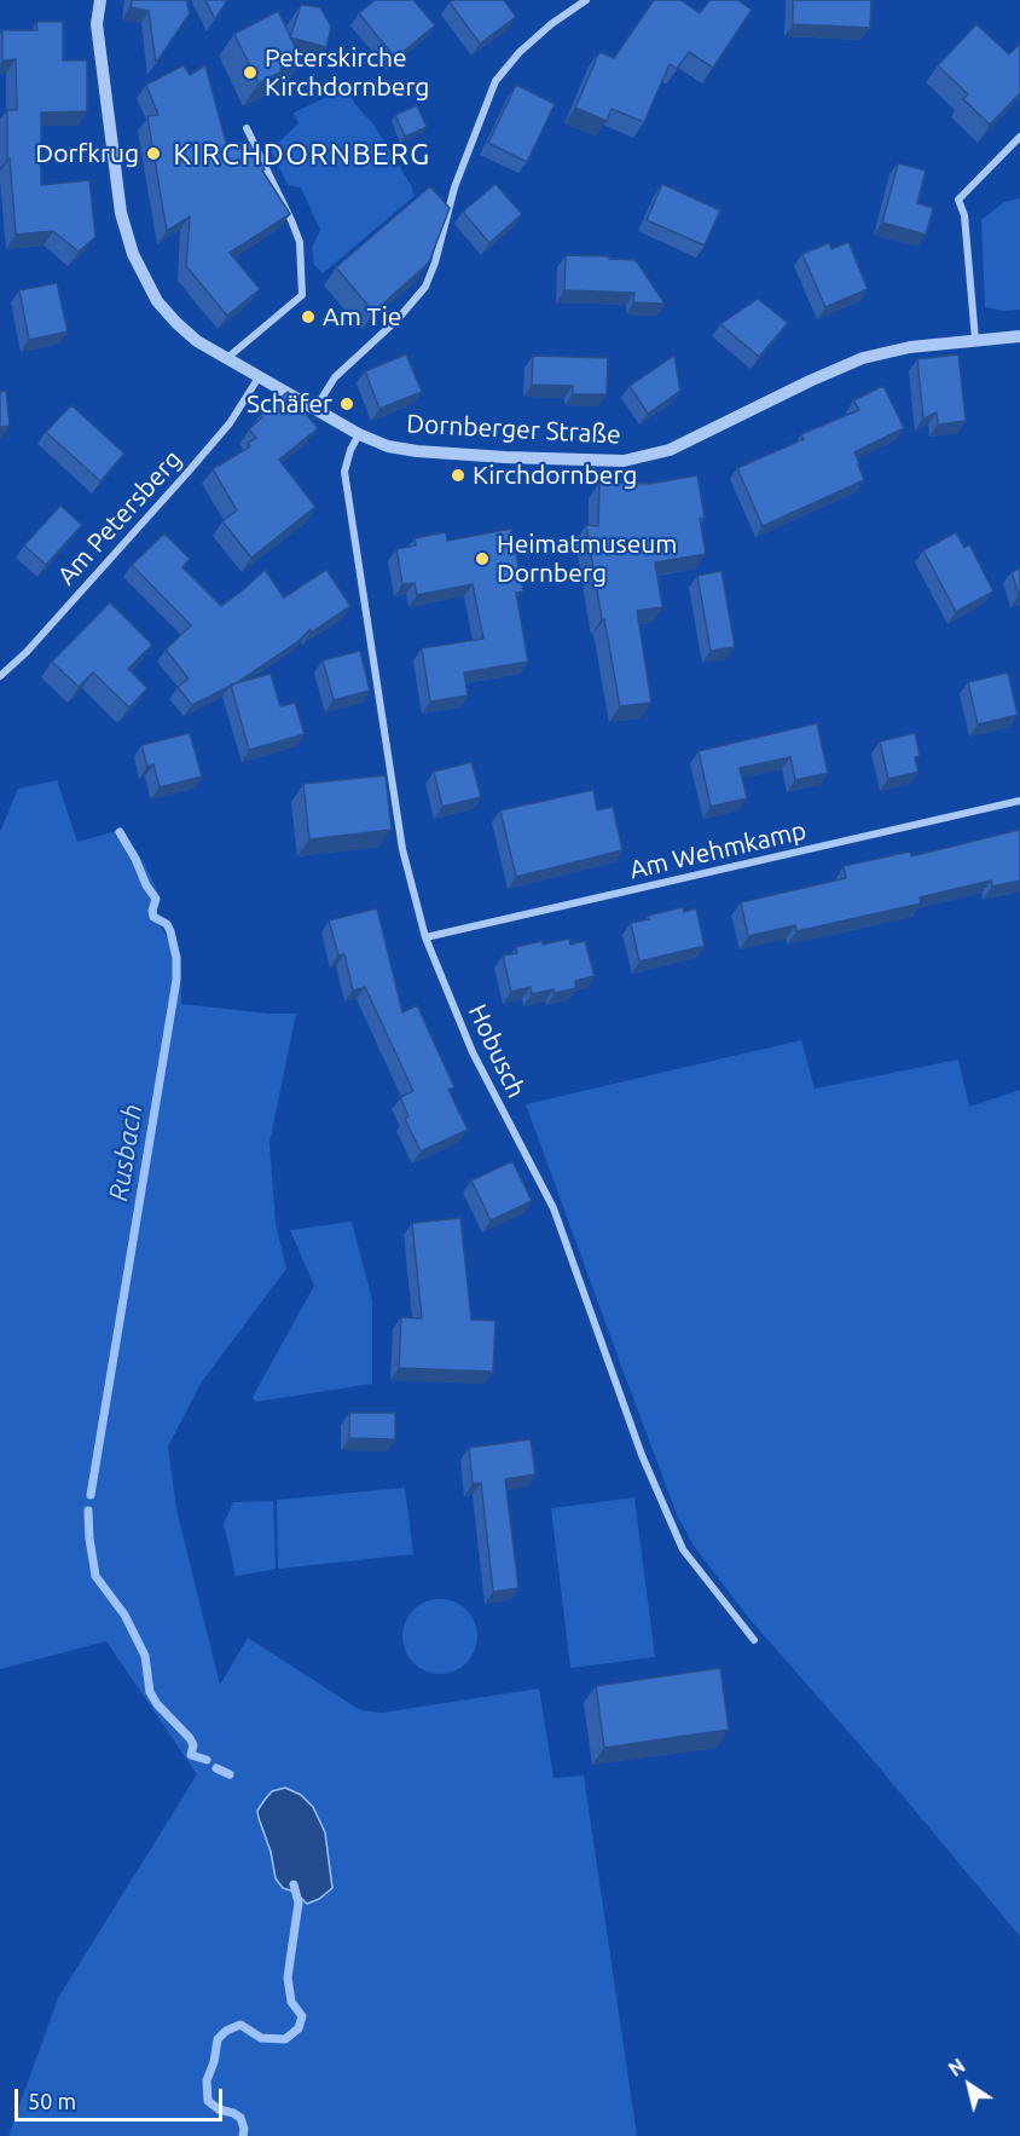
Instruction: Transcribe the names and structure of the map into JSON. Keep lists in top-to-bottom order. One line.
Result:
{"streets":{"street":["Dornberger Straße","Am Petersberg","Am Wehmkamp","Hobusch"]},"crossings":[["Dornberger Straße","Am Petersberg"],["Dornberger Straße","Hobusch"],["Am Wehmkamp","Hobusch"]],"districts":["KIRCHDORNBERG"],"water":["Rusbach"],"places":["Peterskirche Kirchdornberg","Dorfkrug","Am Tie","Schäfer","Kirchdornberg","Heimatmuseum Dornberg"],"scale_bar":"50 m","north":"top left"}
